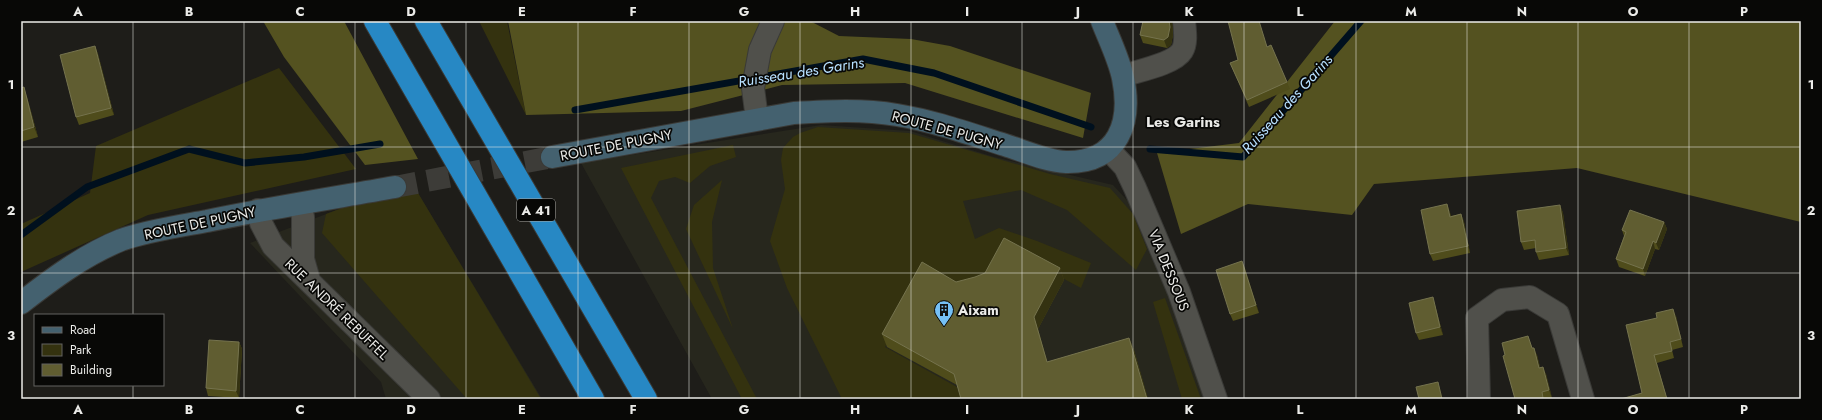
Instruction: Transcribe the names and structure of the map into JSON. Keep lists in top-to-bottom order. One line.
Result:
{"streets":{"highway":["A 41"],"street":["ROUTE DE PUGNY","VIA DESSOUS","RUE ANDRÉ REBUFFEL"]},"crossings":[["ROUTE DE PUGNY","VIA DESSOUS"],["ROUTE DE PUGNY","RUE ANDRÉ REBUFFEL"]],"districts":["Les Garins"],"water":["Ruisseau des Garins"],"places":{"building":["Aixam"]},"legend":["Road","Park","Building"],"grid":{"columns":["A","B","C","D","E","F","G","H","I","J","K","L","M","N","O","P"],"rows":["1","2","3"]}}
